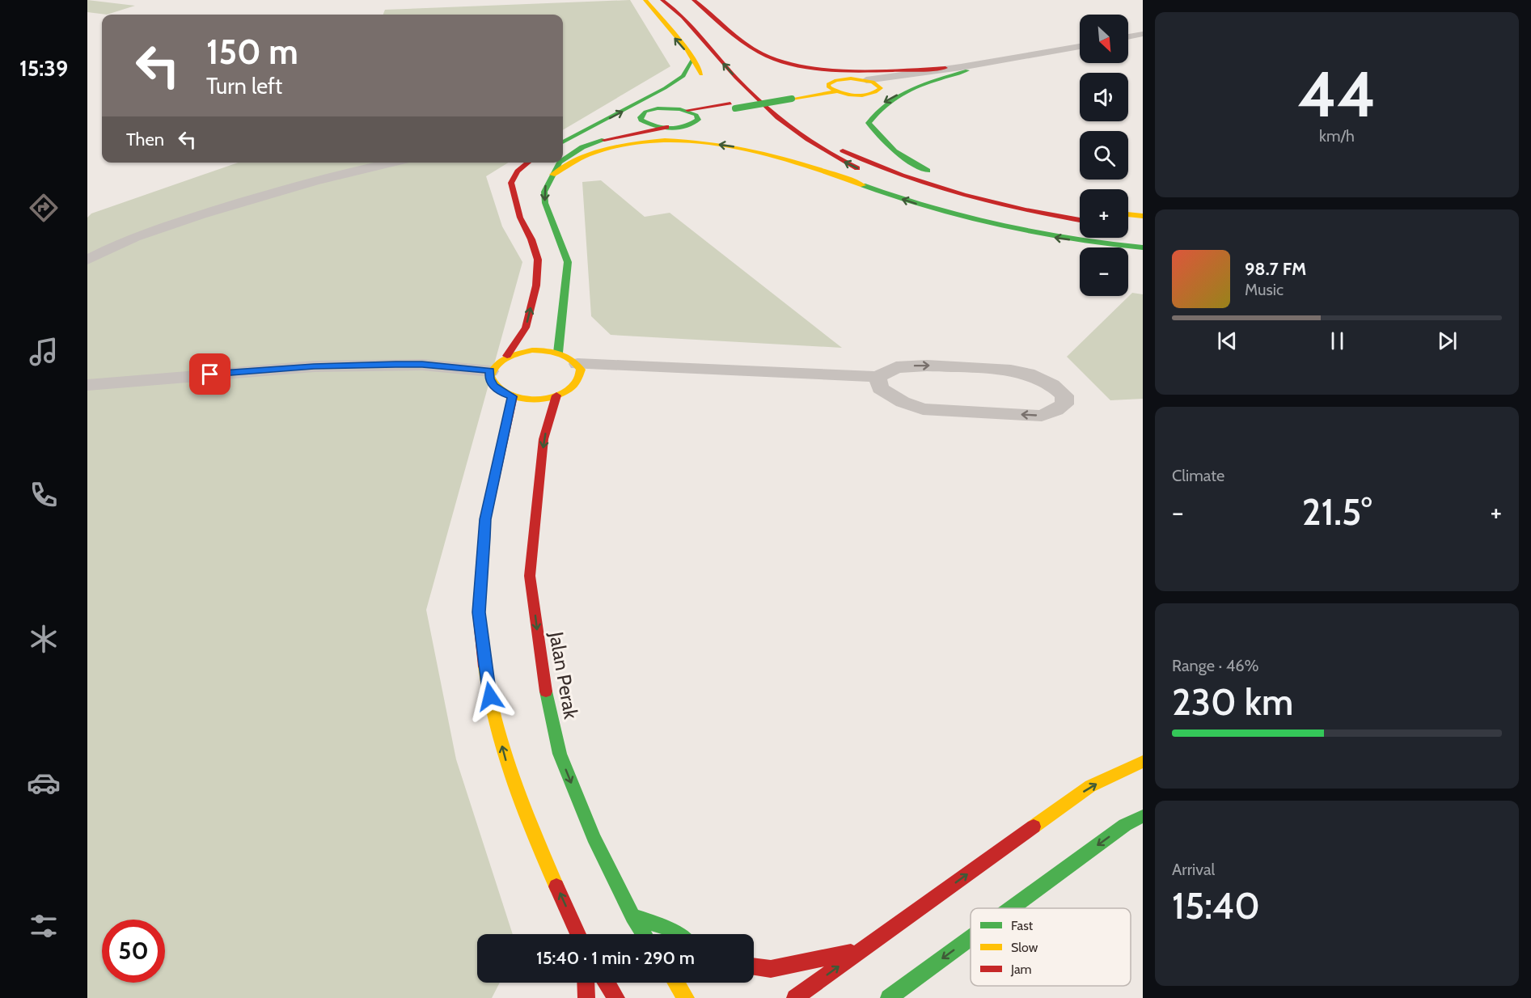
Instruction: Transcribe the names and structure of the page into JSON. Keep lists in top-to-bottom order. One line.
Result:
{"streets":{"main road":["Jalan Perak"]},"legend":["Fast","Slow","Jam"],"north":"bottom right","page":{"tabs":"15:39","tile":[["44","km/h"],"Climate",["Range · 46%","230 km"],["Arrival","15:40"]],"map_buttons":["+","−"],"turn":["150 m","Turn left"],"then":"Then","song":["98.7 FM","Music"],"heat":["−","21.5°","+"],"limit":"50","trip":"15:40 · 1 min · 290 m"}}
